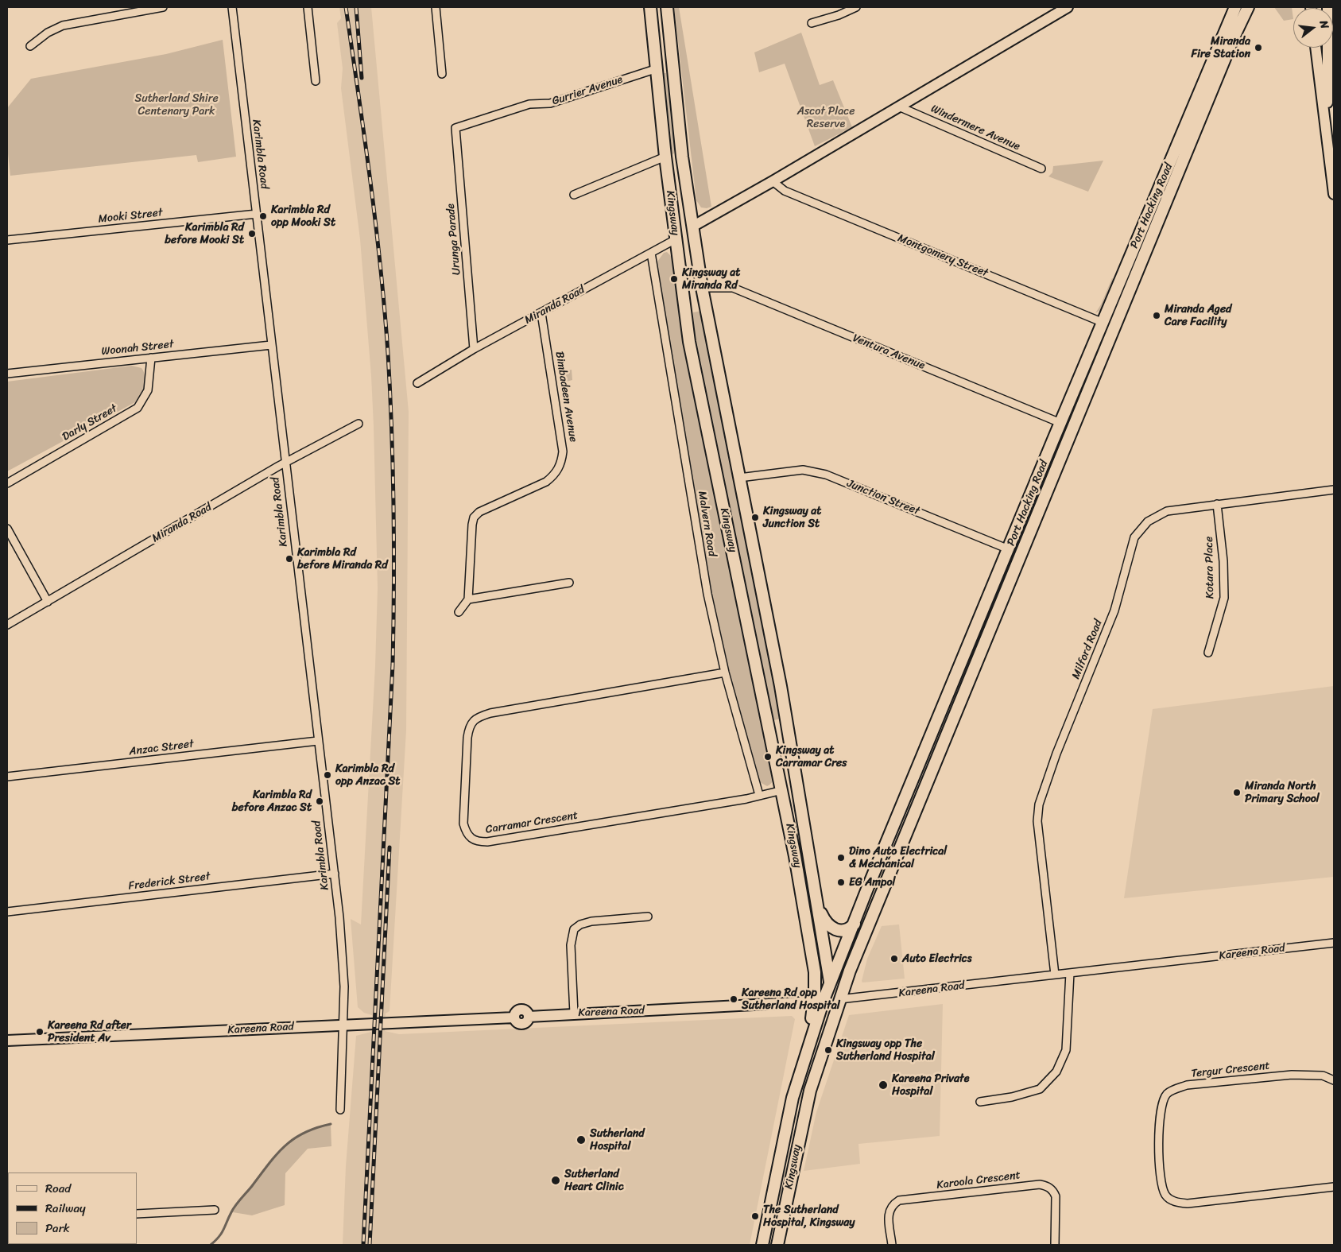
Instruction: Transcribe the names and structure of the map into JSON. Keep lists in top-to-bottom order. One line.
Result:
{"streets":{"main road":["Gurrier Avenue","Port Hacking Road","Kingsway","Montgomery Street","Miranda Road","Ventura Avenue","Junction Street"],"street":["Windermere Avenue","Karimbla Road","Mooki Street","Urunga Parade","Woonah Street","Bimbadeen Avenue","Darly Street","Malvern Road","Kotara Place","Milford Road","Anzac Street","Carramar Crescent","Frederick Street","Kareena Road","Tergur Crescent","Karoola Crescent"]},"crossings":[["Gurrier Avenue","Kingsway"],["Gurrier Avenue","Urunga Parade"],["Karimbla Road","Mooki Street"],["Karimbla Road","Miranda Road"],["Karimbla Road","Woonah Street"],["Karimbla Road","Anzac Street"],["Karimbla Road","Frederick Street"],["Karimbla Road","Kareena Road"],["Port Hacking Road","Kingsway"],["Port Hacking Road","Montgomery Street"],["Port Hacking Road","Ventura Avenue"],["Port Hacking Road","Junction Street"],["Port Hacking Road","Kareena Road"],["Kingsway","Miranda Road"],["Kingsway","Ventura Avenue"],["Kingsway","Junction Street"],["Kingsway","Carramar Crescent"],["Kingsway","Kareena Road"],["Urunga Parade","Miranda Road"],["Miranda Road","Bimbadeen Avenue"],["Miranda Road","Malvern Road"],["Woonah Street","Darly Street"],["Malvern Road","Carramar Crescent"],["Kotara Place","Milford Road"],["Milford Road","Kareena Road"]],"parks":["Sutherland Shire Centenary Park","Ascot Place Reserve"],"places":["Miranda Fire Station","Karimbla Rd opp Mooki St","Karimbla Rd before Mooki St","Kingsway at Miranda Rd","Miranda Aged Care Facility","Kingsway at Junction St","Karimbla Rd before Miranda Rd","Kingsway at Carramar Cres","Karimbla Rd opp Anzac St","Miranda North Primary School","Karimbla Rd before Anzac St","Dino Auto Electrical & Mechanical","EG Ampol","Auto Electrics","Kareena Rd opp Sutherland Hospital","Kareena Rd after President Av","Kingsway opp The Sutherland Hospital","Kareena Private Hospital","Sutherland Hospital","Sutherland Heart Clinic","The Sutherland Hospital, Kingsway"],"legend":["Road","Railway","Park"],"north":"right"}
